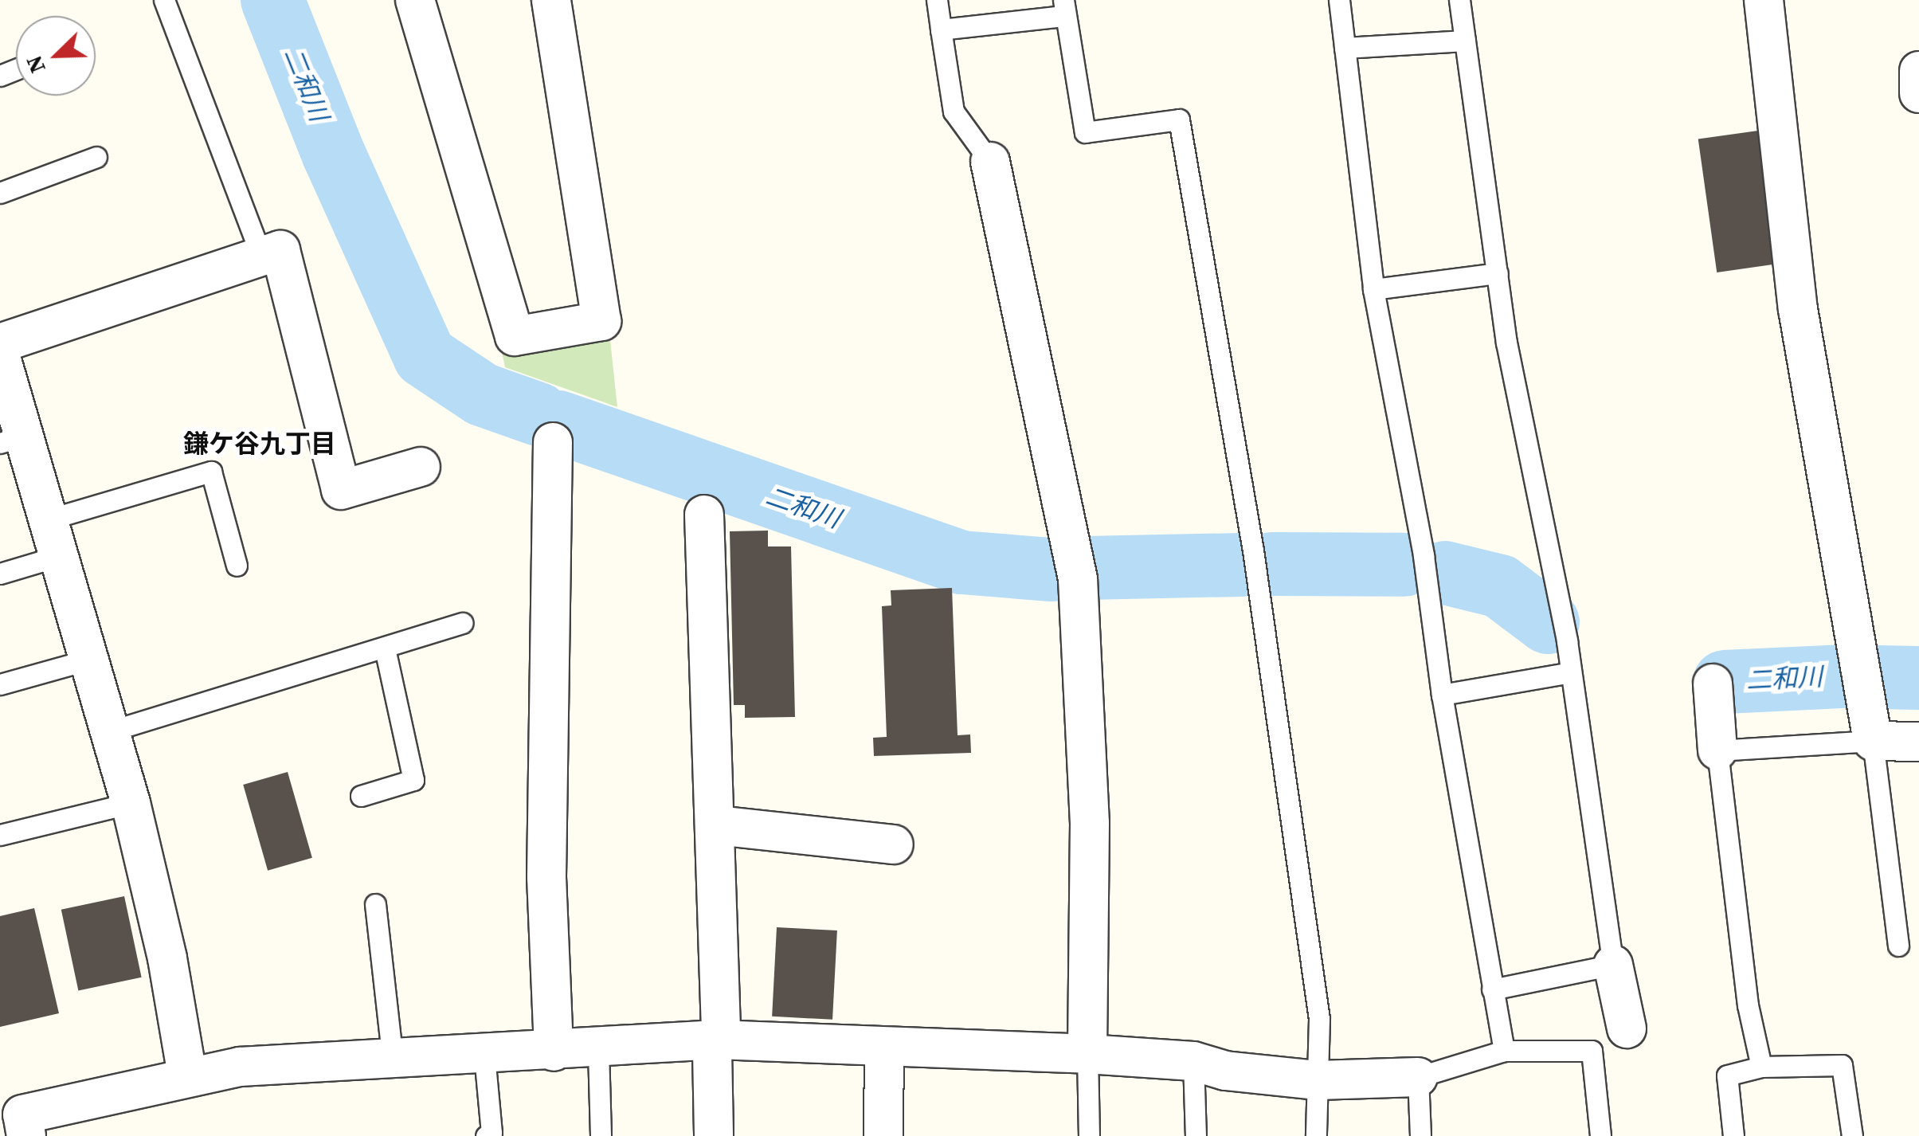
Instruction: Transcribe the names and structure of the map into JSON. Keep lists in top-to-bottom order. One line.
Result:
{"districts":["鎌ケ谷九丁目"],"water":["二和川"],"north":"bottom left"}
